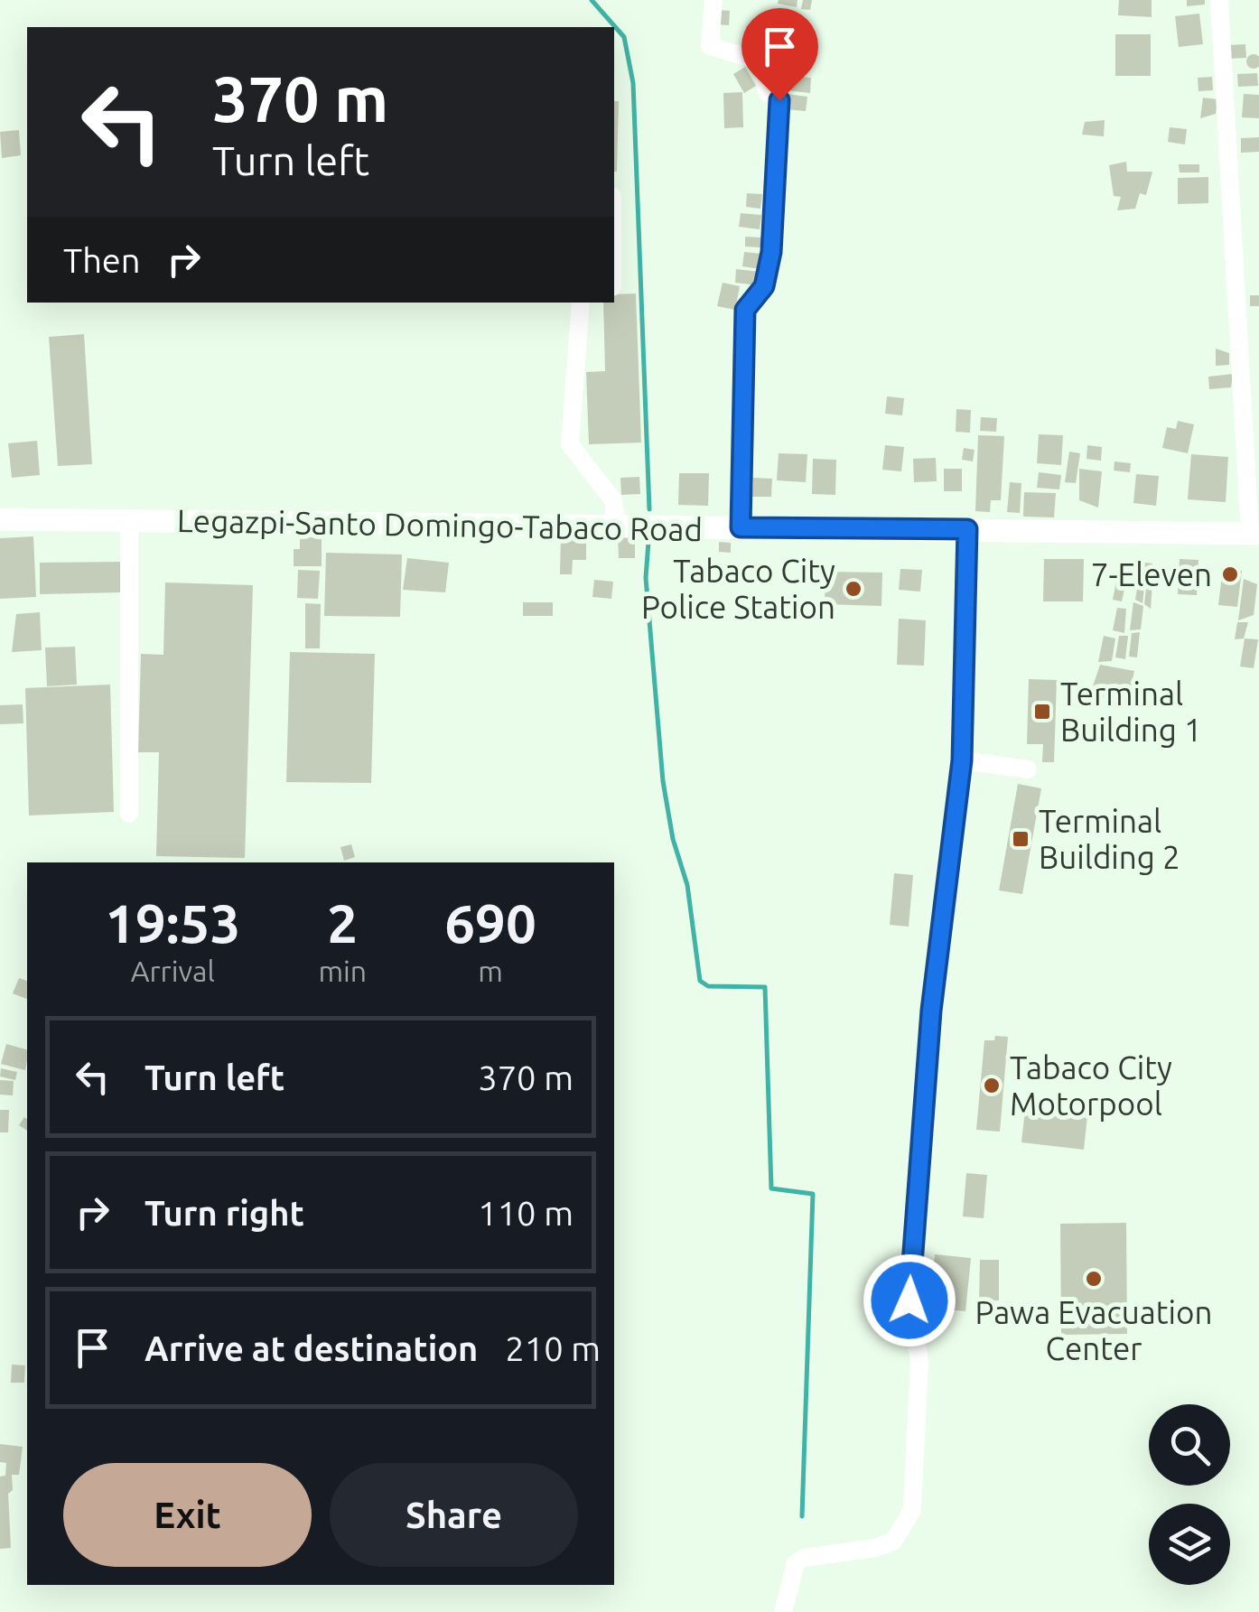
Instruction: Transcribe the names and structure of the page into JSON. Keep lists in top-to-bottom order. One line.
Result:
{"streets":{"main road":["Legazpi-Santo Domingo-Tabaco Road"]},"places":{"other":["7-Eleven","Tabaco City Police Station","Tabaco City Motorpool","Pawa Evacuation Center"],"transit":["Terminal Building 1","Terminal Building 2"]},"page":{"turn":["370 m","Turn left"],"then":"Then","eta":["19:53","Arrival","2","min","690","m"],"list":[{"name":"Turn left","value":"370 m"},{"name":"Turn right","value":"110 m"},{"name":"Arrive at destination","value":"210 m"}],"buttons":["Exit","Share"]}}
